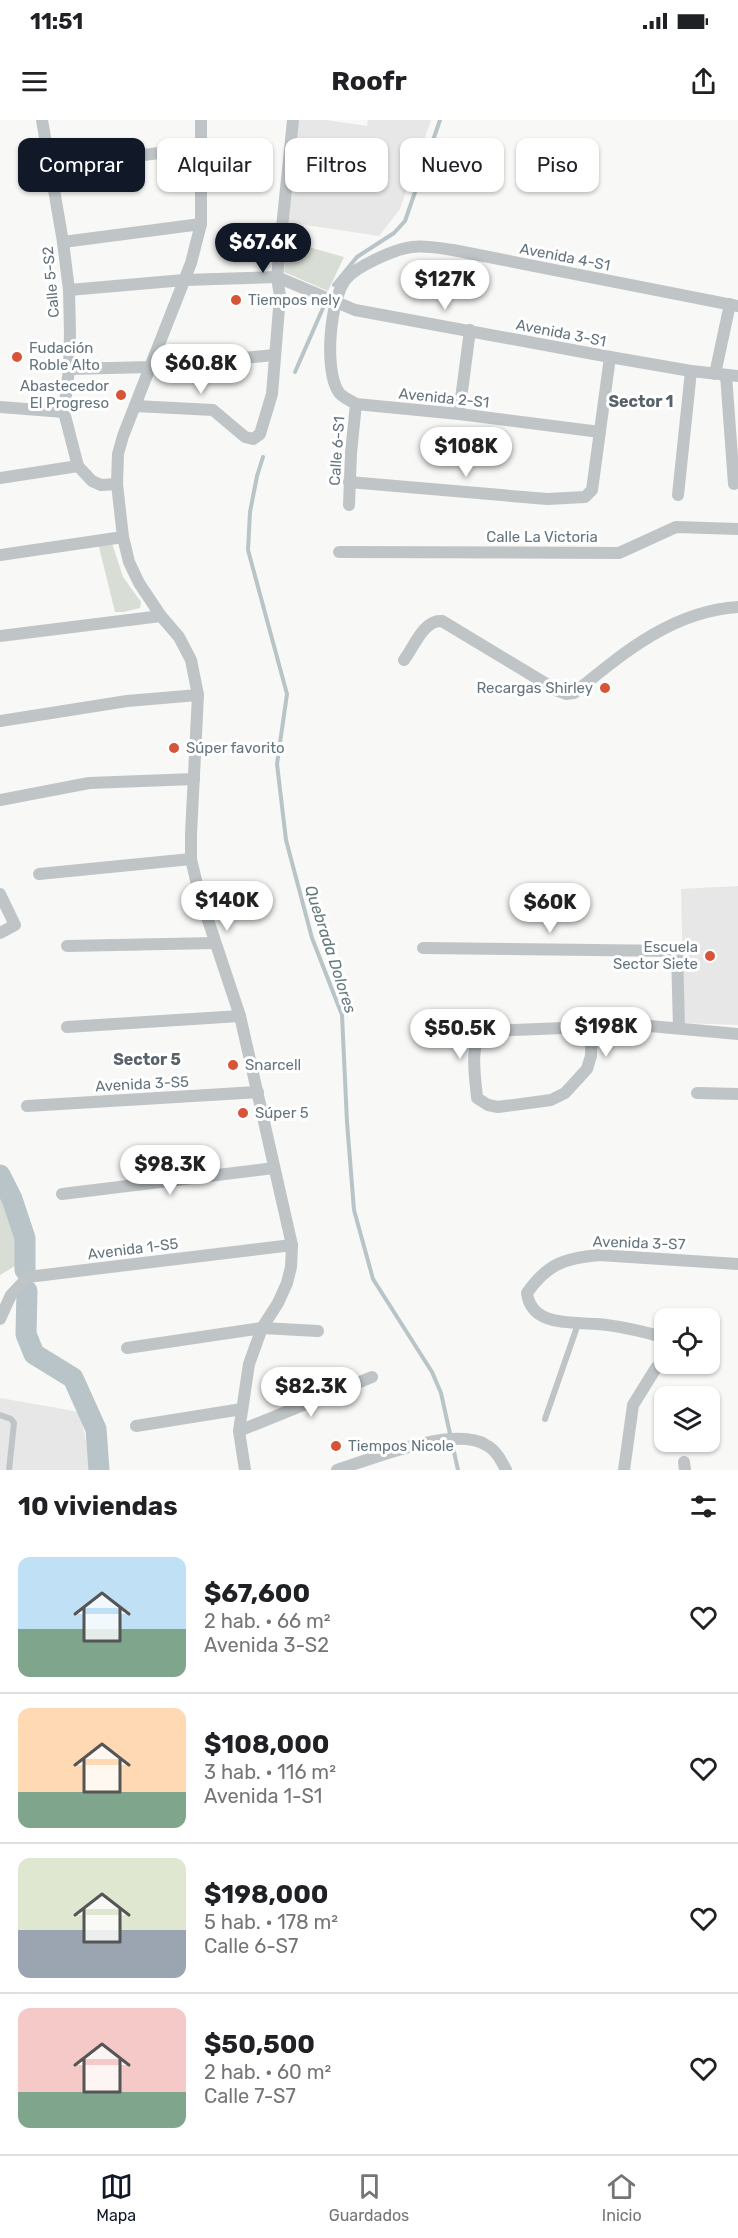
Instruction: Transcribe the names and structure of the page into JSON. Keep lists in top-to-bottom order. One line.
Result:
{"streets":{"street":["Avenida 4-S1","Calle 5-S2","Avenida 3-S1","Avenida 2-S1","Calle 6-S1","Calle La Victoria","Avenida 3-S5","Avenida 3-S7","Avenida 1-S5"]},"crossings":[["Avenida 4-S1","Avenida 3-S1"],["Avenida 4-S1","Calle 6-S1"],["Avenida 3-S1","Calle 6-S1"],["Avenida 2-S1","Calle 6-S1"]],"districts":["Sector 1","Sector 5"],"water":["Quebrada Dolores"],"places":["Tiempos nely","Fudación Roble Alto","Abastecedor El Progreso","Recargas Shirley","Súper favorito","Escuela Sector Siete","Snarcell","Súper 5","Tiempos Nicole"],"page":{"status":"11:51","header":"Roofr","chip":["Comprar","Alquilar","Filtros","Nuevo","Piso"],"price":["$67.6K","$127K","$60.8K","$108K","$140K","$60K","$198K","$50.5K","$98.3K","$82.3K"],"heading":"10 viviendas","list":[{"name":"$67,600","note":"2 hab. · 66 m² · Avenida 3-S2"},{"name":"$108,000","note":"3 hab. · 116 m² · Avenida 1-S1"},{"name":"$198,000","note":"5 hab. · 178 m² · Calle 6-S7"},{"name":"$50,500","note":"2 hab. · 60 m² · Calle 7-S7"}],"tabs":["Mapa","Guardados","Inicio"]}}
